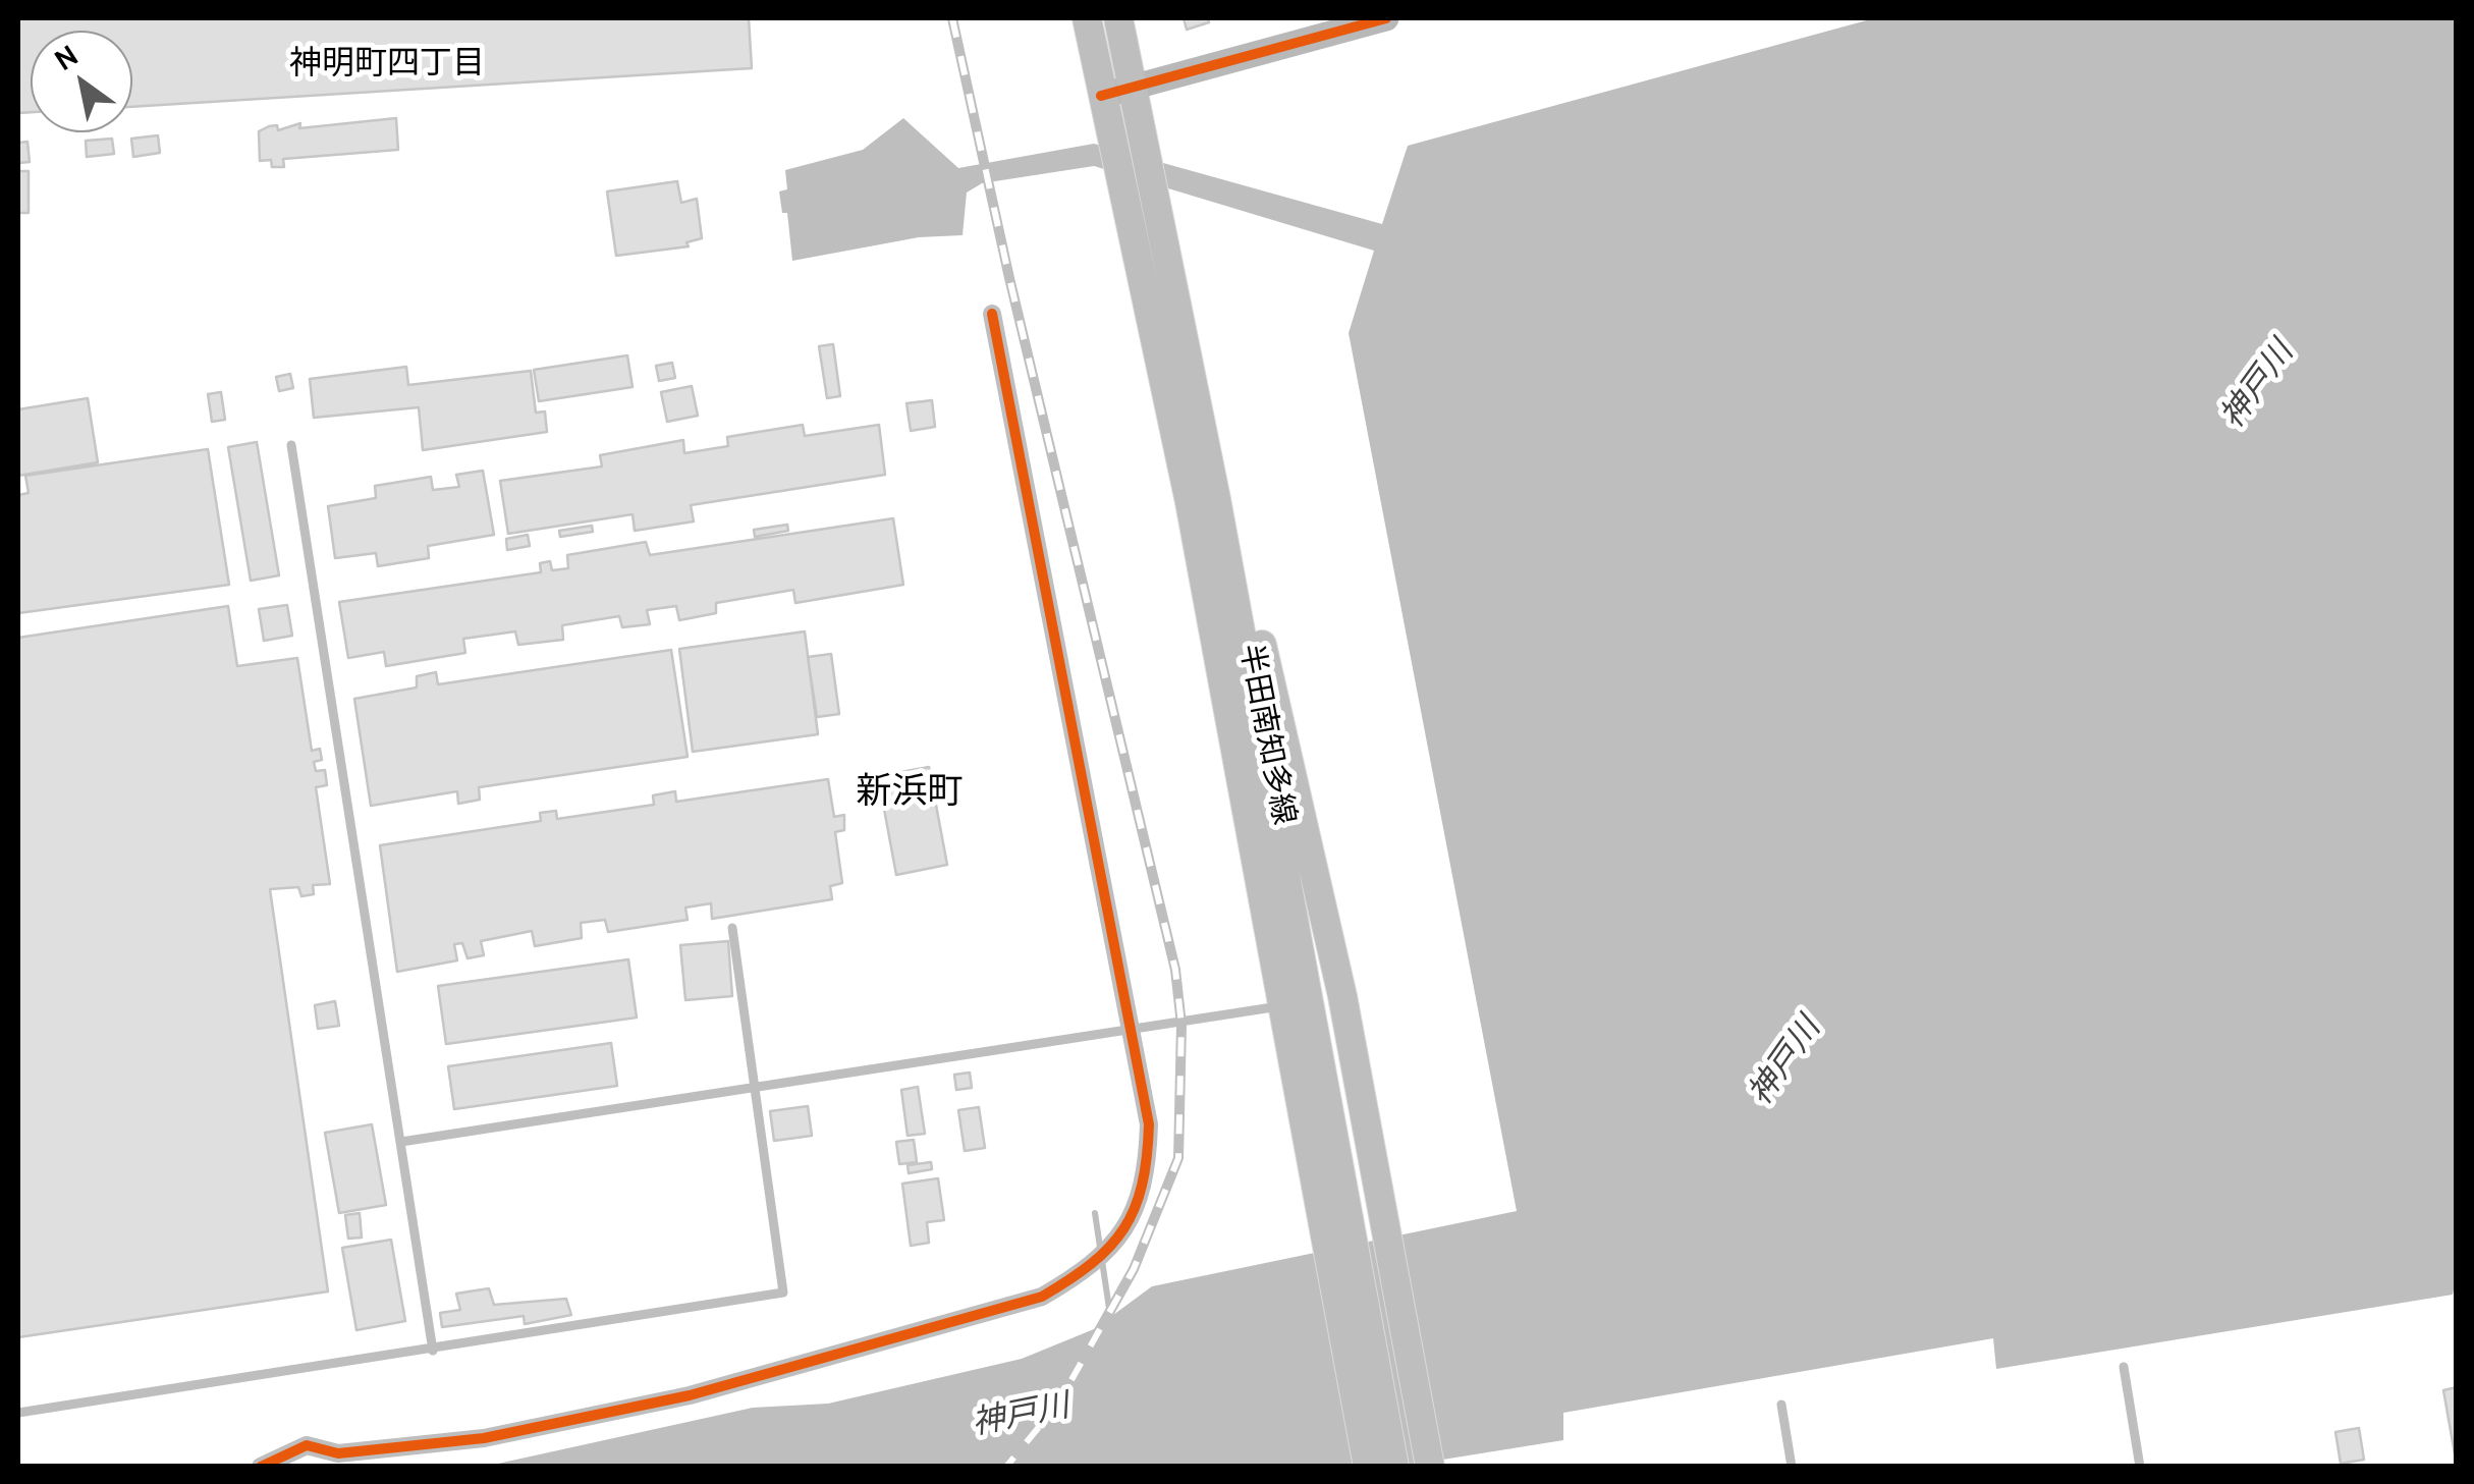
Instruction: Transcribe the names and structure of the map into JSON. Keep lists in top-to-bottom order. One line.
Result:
{"streets":{"main road":["半田南知多線"]},"districts":["神明町四丁目","新浜町"],"water":["神戸川"],"north":"top left"}
